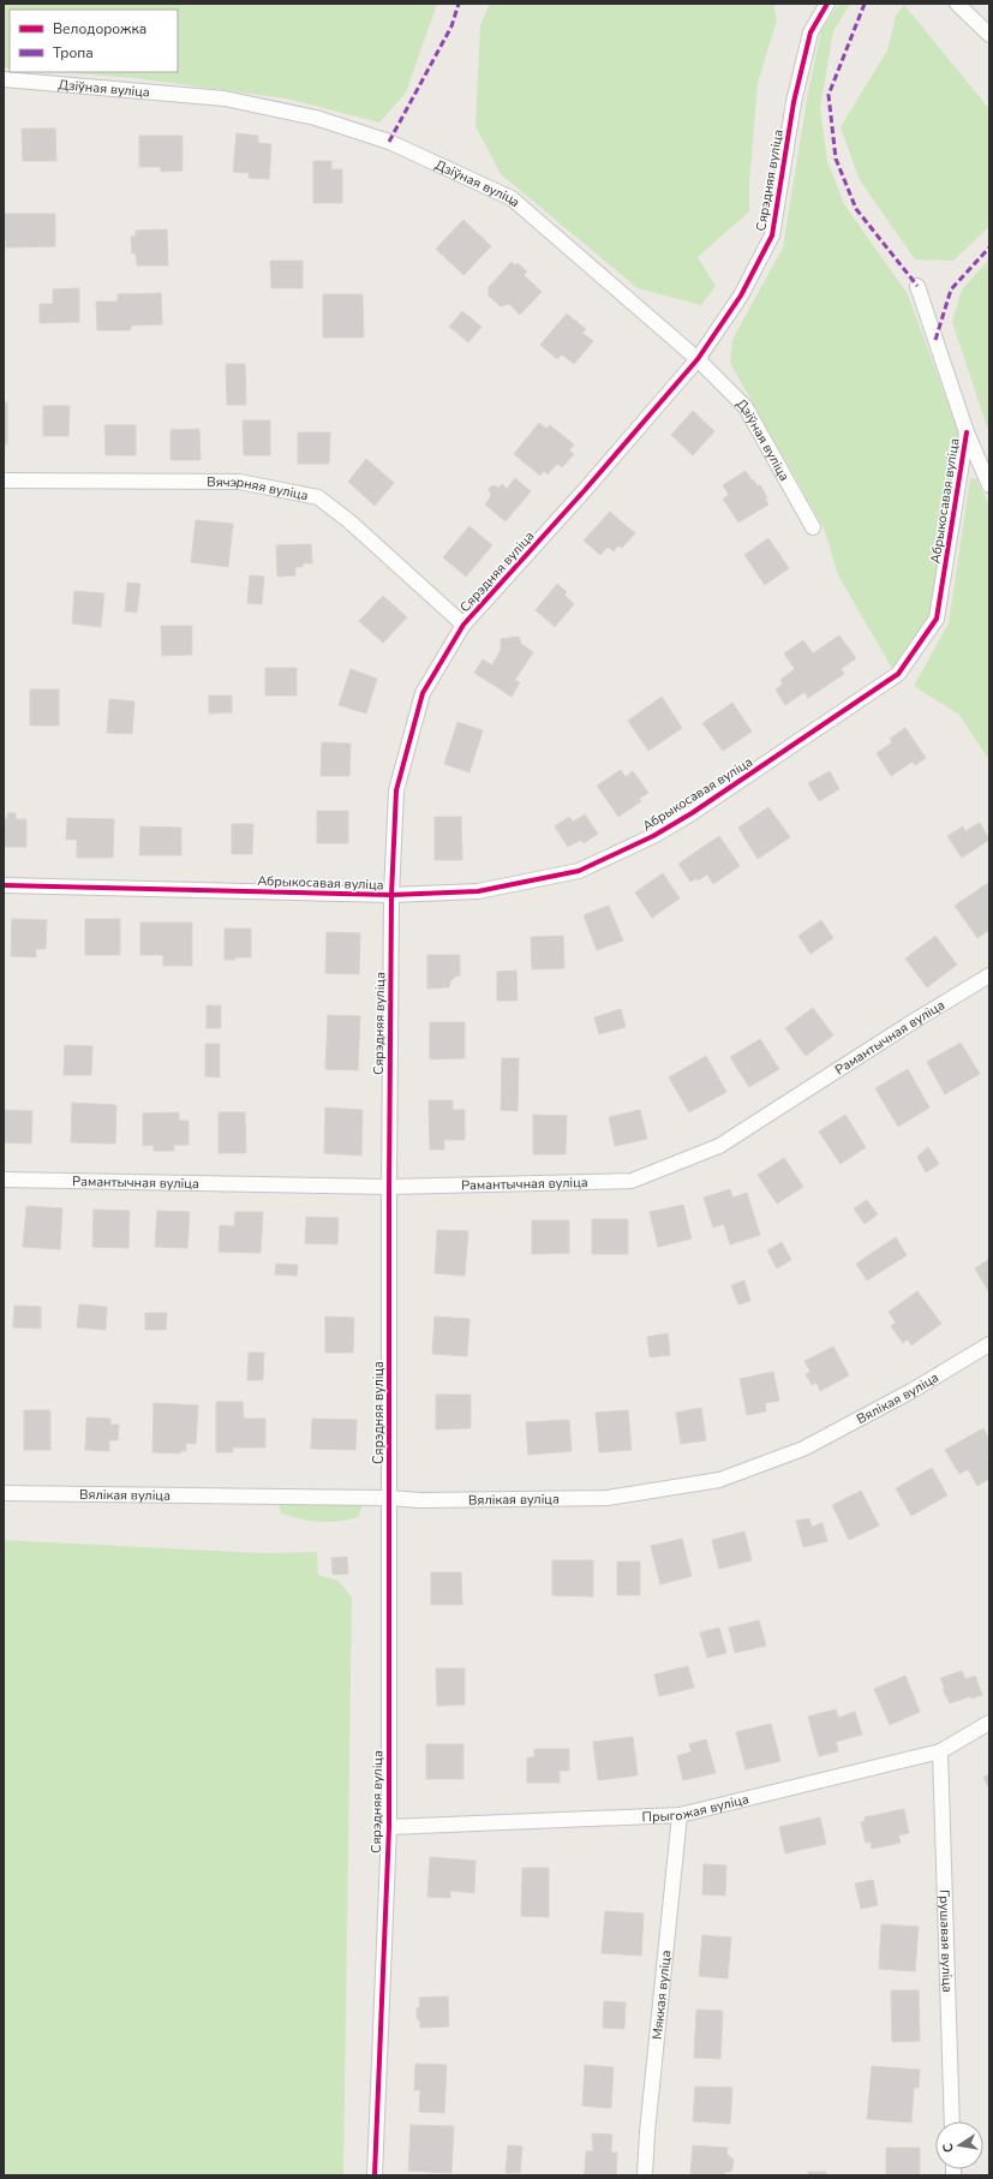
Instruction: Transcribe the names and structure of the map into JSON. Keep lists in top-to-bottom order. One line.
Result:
{"streets":{"street":["Дзіўная вуліца","Сярэдняя вуліца","Вячэрняя вуліца","Абрыкосавая вуліца","Рамантычная вуліца","Вялікая вуліца","Прыгожая вуліца","Грушавая вуліца","Мяккая вуліца"]},"crossings":[["Дзіўная вуліца","Сярэдняя вуліца"],["Сярэдняя вуліца","Вячэрняя вуліца"],["Сярэдняя вуліца","Абрыкосавая вуліца"],["Сярэдняя вуліца","Рамантычная вуліца"],["Сярэдняя вуліца","Вялікая вуліца"],["Сярэдняя вуліца","Прыгожая вуліца"],["Прыгожая вуліца","Грушавая вуліца"],["Прыгожая вуліца","Мяккая вуліца"]],"legend":["Велодорожка","Тропа"],"north":"left"}
